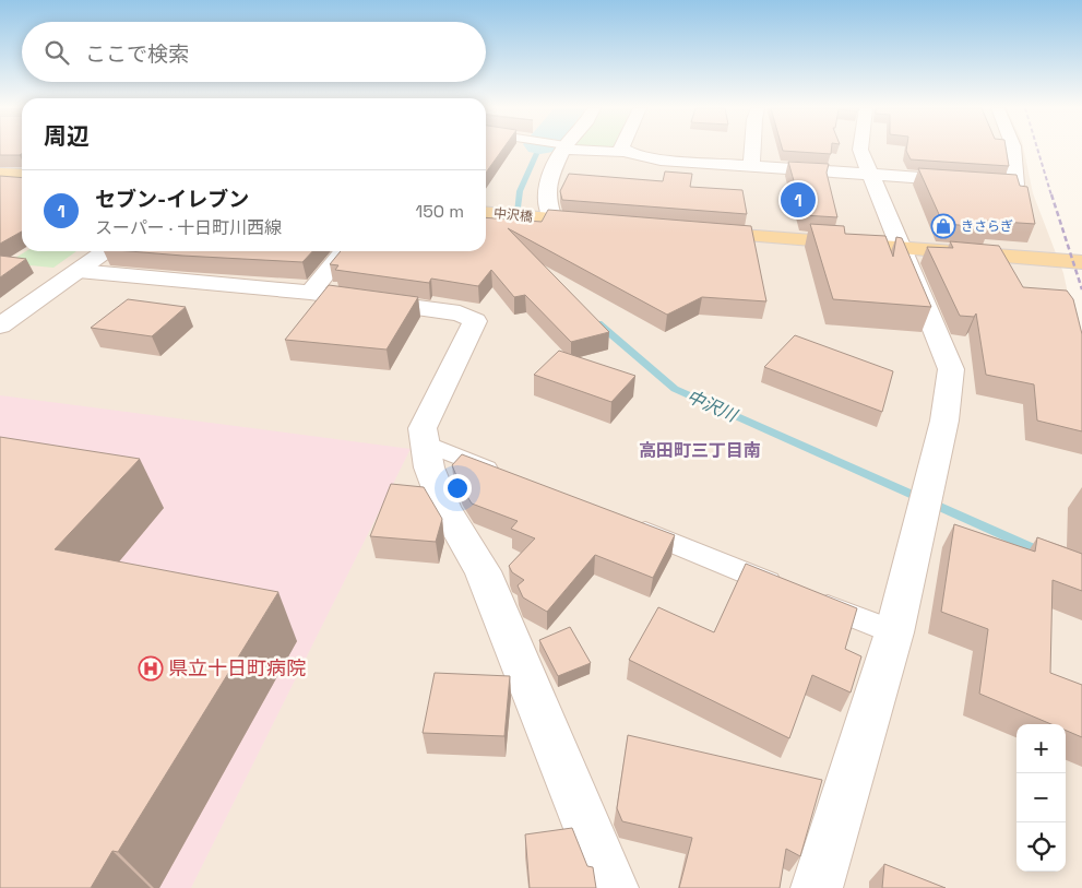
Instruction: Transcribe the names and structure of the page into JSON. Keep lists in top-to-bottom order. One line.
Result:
{"streets":{"main road":["中沢橋"]},"districts":["高田町三丁目南"],"water":["中沢川"],"places":{"shop":["きさらぎ"],"hospital":["県立十日町病院"]},"page":{"search":"ここで検索","heading":"周辺","list":[{"mark":"1","name":"セブン-イレブン","note":"スーパー · 十日町川西線","value":"150 m"}],"pins":"1","map_buttons":["+","−"]}}
